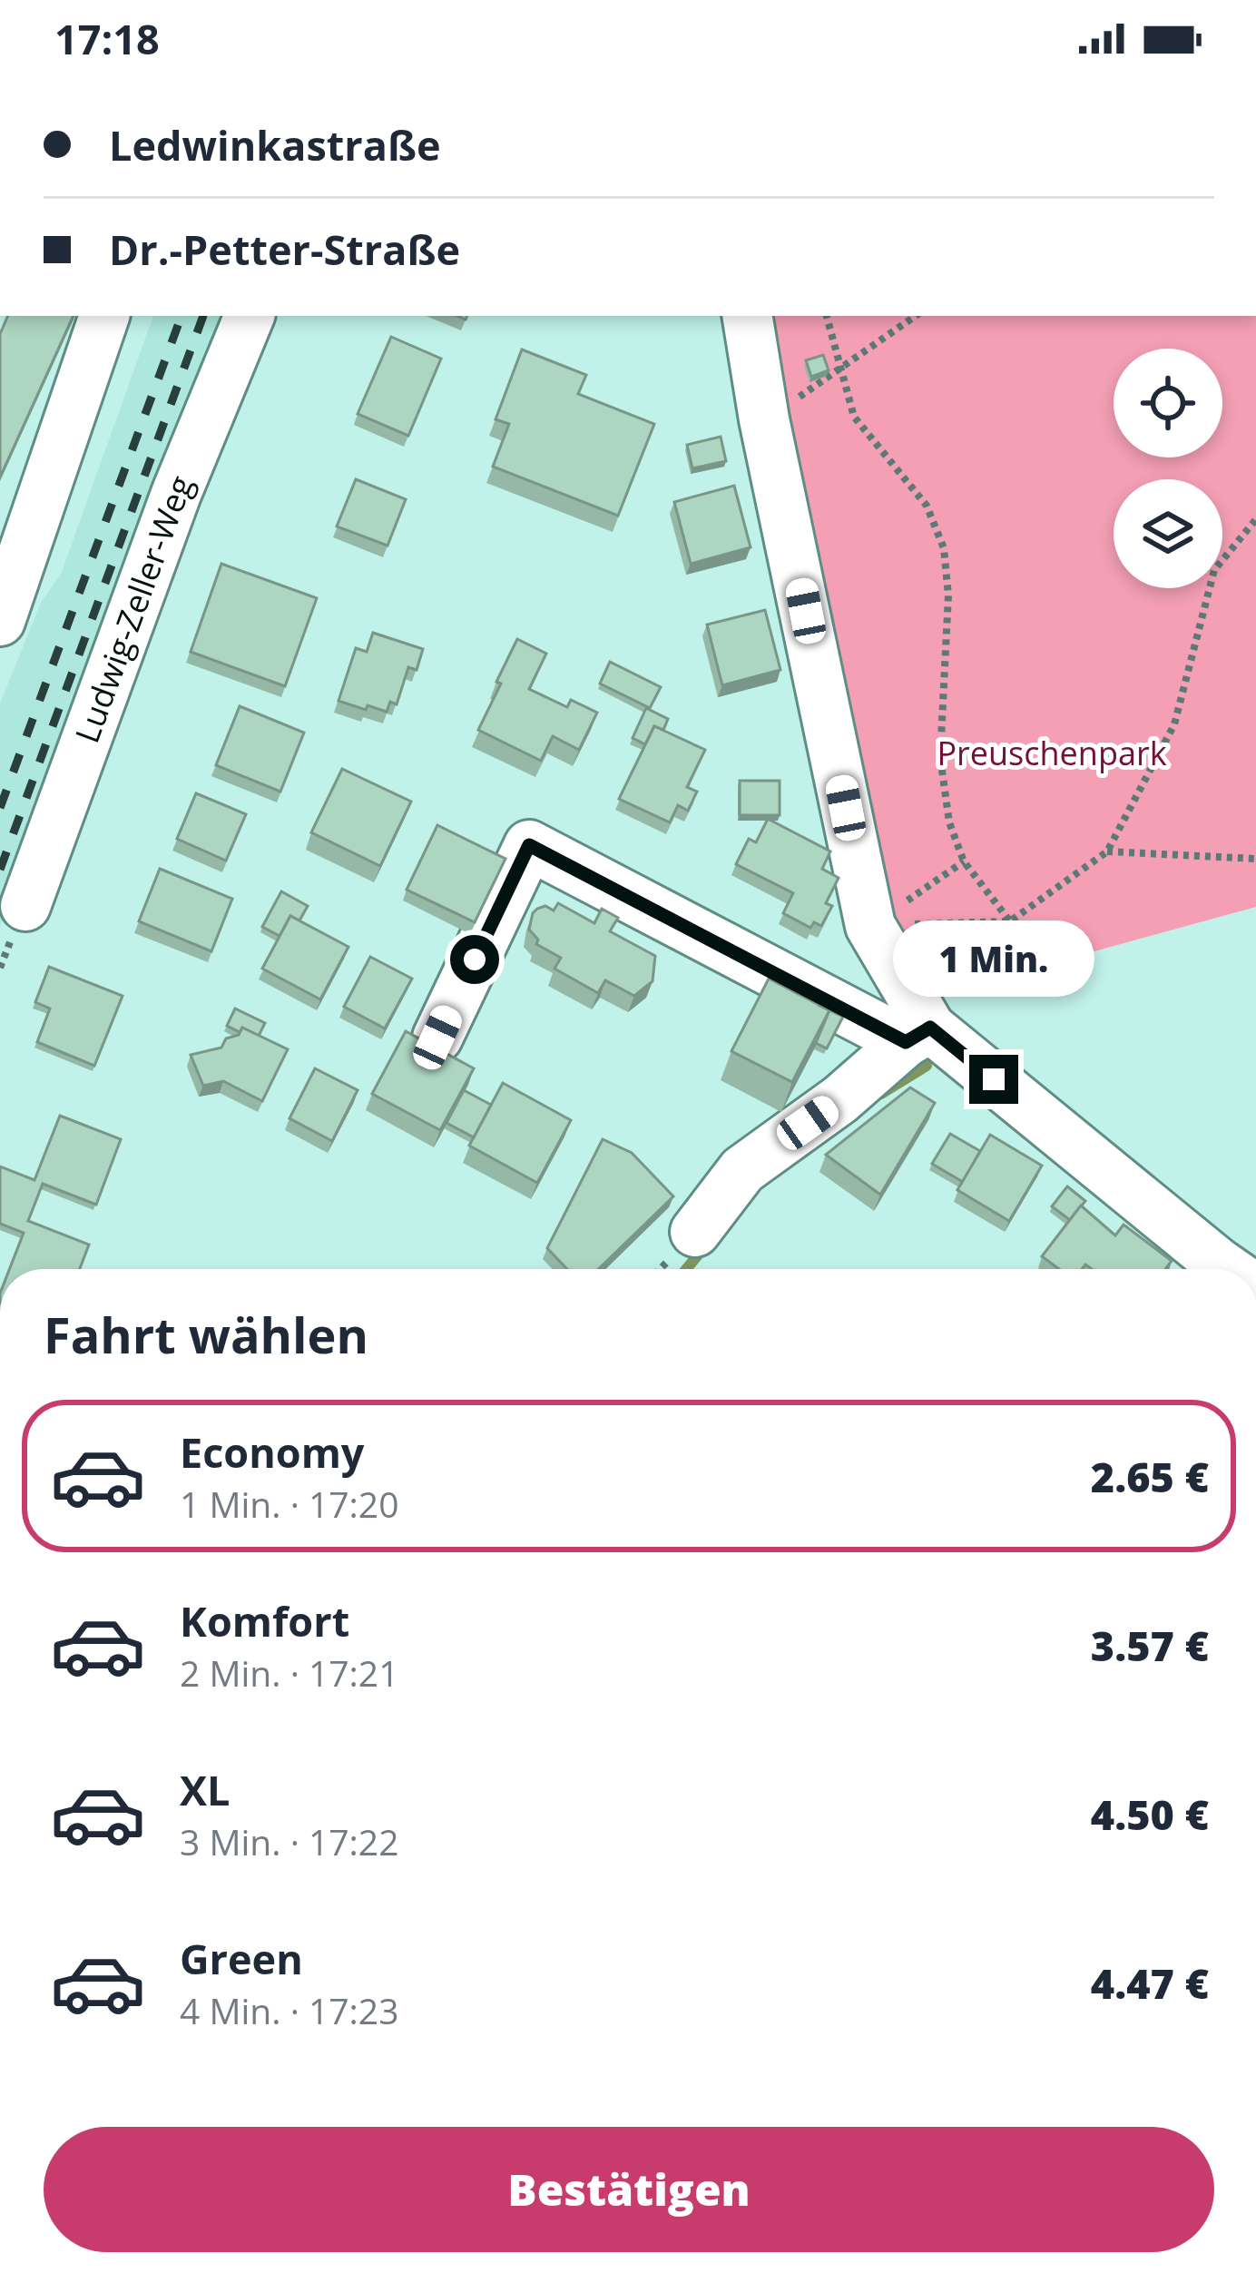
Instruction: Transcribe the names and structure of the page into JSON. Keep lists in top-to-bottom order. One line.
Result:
{"streets":{"street":["Ludwig-Zeller-Weg"]},"parks":["Preuschenpark"],"page":{"status":"17:18","banner":["Ledwinkastraße","Dr.-Petter-Straße"],"bubble":"1 Min.","heading":"Fahrt wählen","list":[{"name":"Economy","note":"1 Min. · 17:20","value":"2.65 €"},{"name":"Komfort","note":"2 Min. · 17:21","value":"3.57 €"},{"name":"XL","note":"3 Min. · 17:22","value":"4.50 €"},{"name":"Green","note":"4 Min. · 17:23","value":"4.47 €"}],"buttons":"Bestätigen"}}
